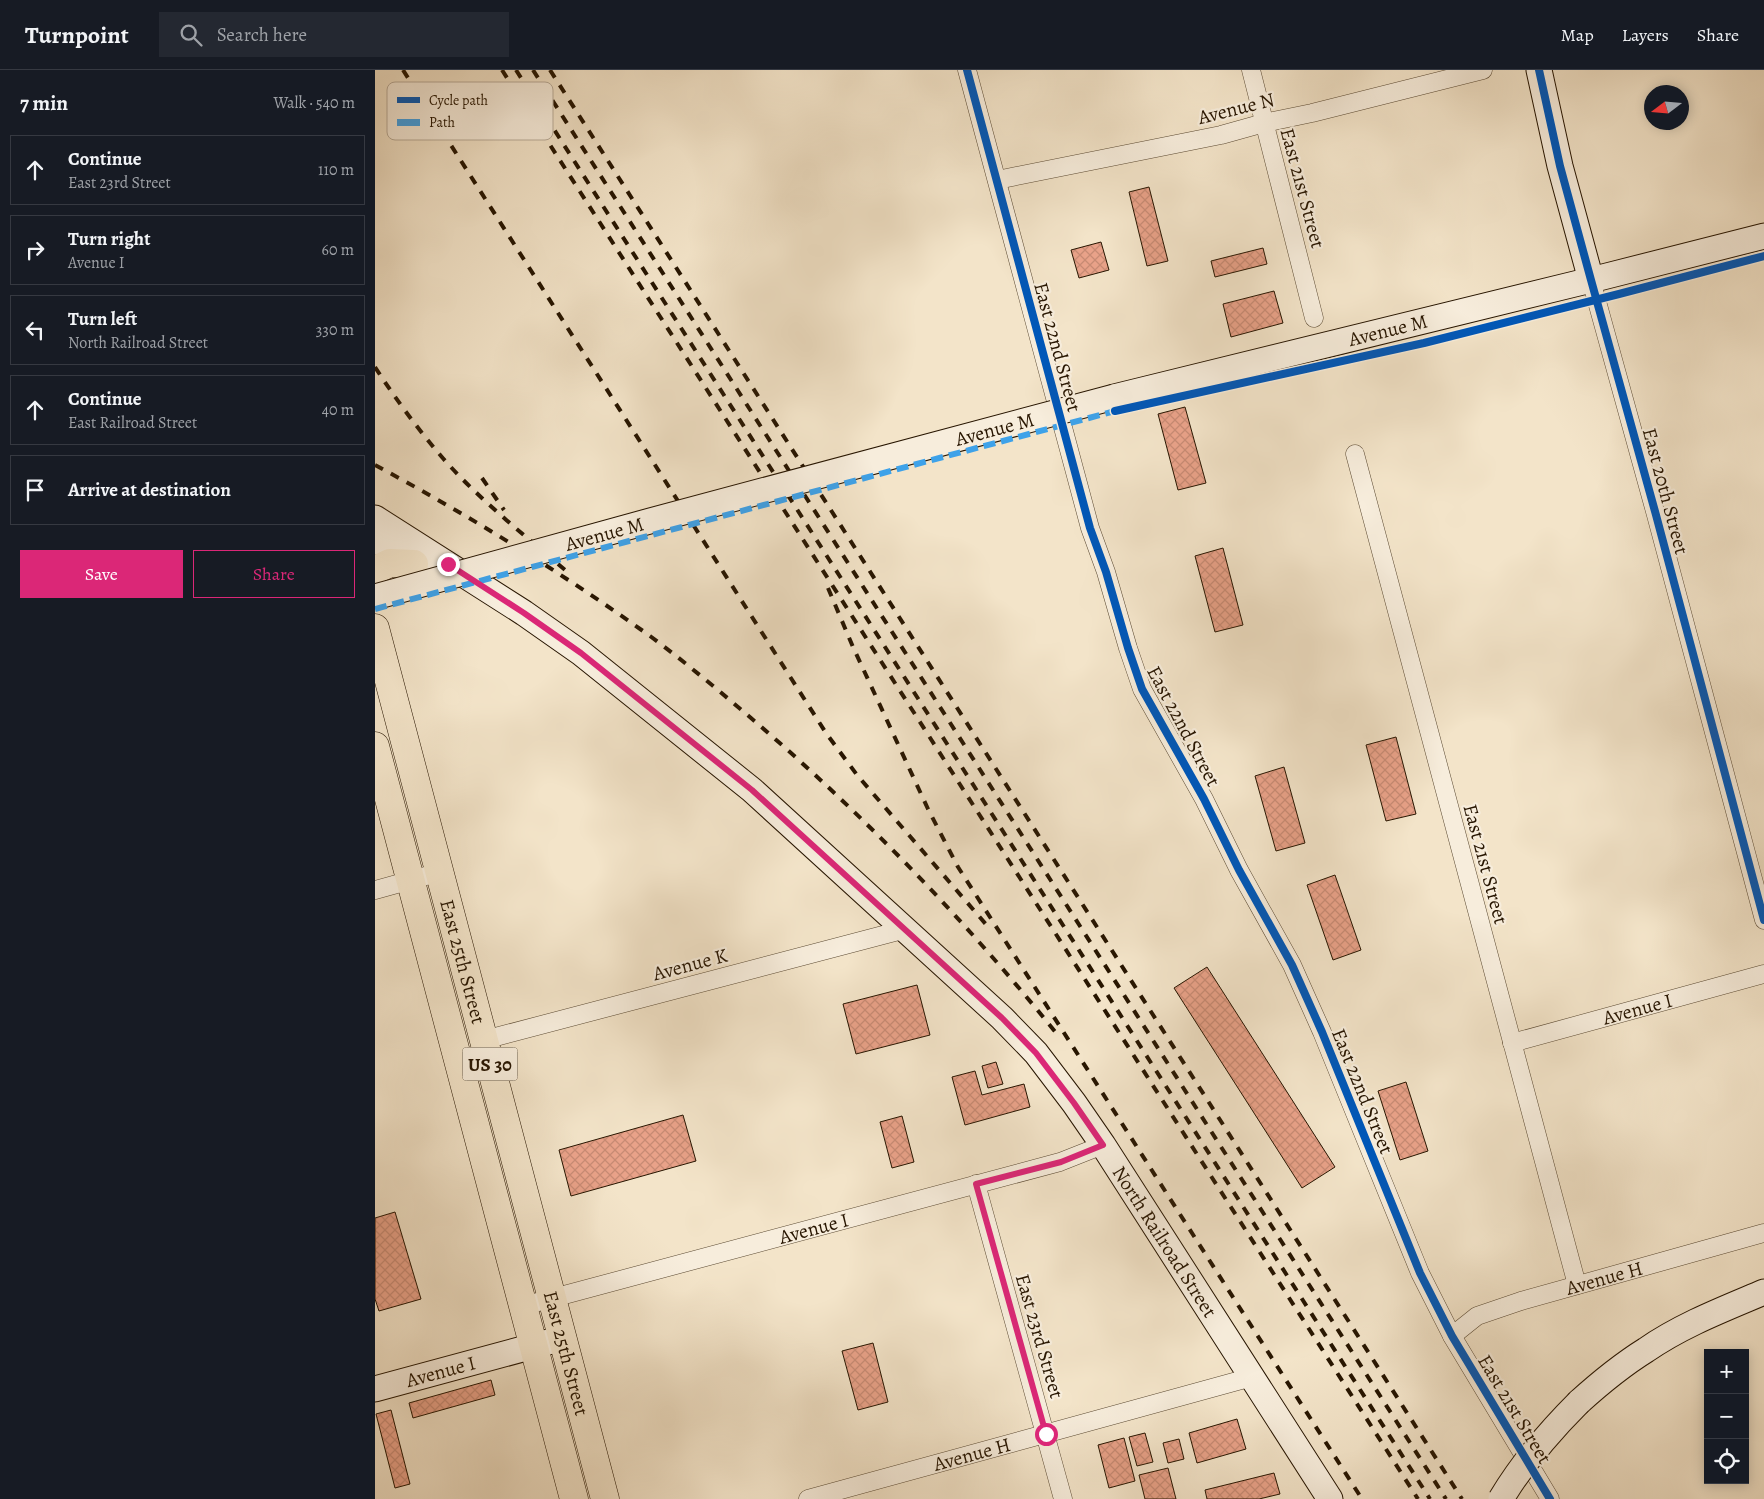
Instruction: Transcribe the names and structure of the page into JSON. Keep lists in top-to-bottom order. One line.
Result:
{"streets":{"main road":["Avenue M","East 20th Street","East 25th Street","Avenue I","US 30","North Railroad Street"],"street":["Avenue N","East 21st Street","East 22nd Street","Avenue K","Avenue H","East 23rd Street"]},"crossings":[["Avenue N","East 21st Street"],["Avenue N","East 22nd Street"],["East 21st Street","East 22nd Street"],["East 21st Street","Avenue I"],["East 21st Street","Avenue H"],["Avenue M","East 20th Street"],["East 22nd Street","Avenue H"],["East 25th Street","Avenue K"],["East 25th Street","Avenue I"],["Avenue K","North Railroad Street"],["Avenue I","North Railroad Street"],["Avenue I","East 23rd Street"],["North Railroad Street","Avenue H"],["Avenue H","East 23rd Street"]],"legend":["Cycle path","Path"],"north":"left","page":{"header":"Turnpoint","search":"Search here","nav":["Map","Layers","Share"],"heading":["7 min","Walk · 540 m"],"list":[["Continue","East 23rd Street","110 m"],["Turn right","Avenue I","60 m"],["Turn left","North Railroad Street","330 m"],["Continue","East Railroad Street","40 m"],"Arrive at destination"],"buttons":["Save","Share"],"map_buttons":["+","−"]}}
